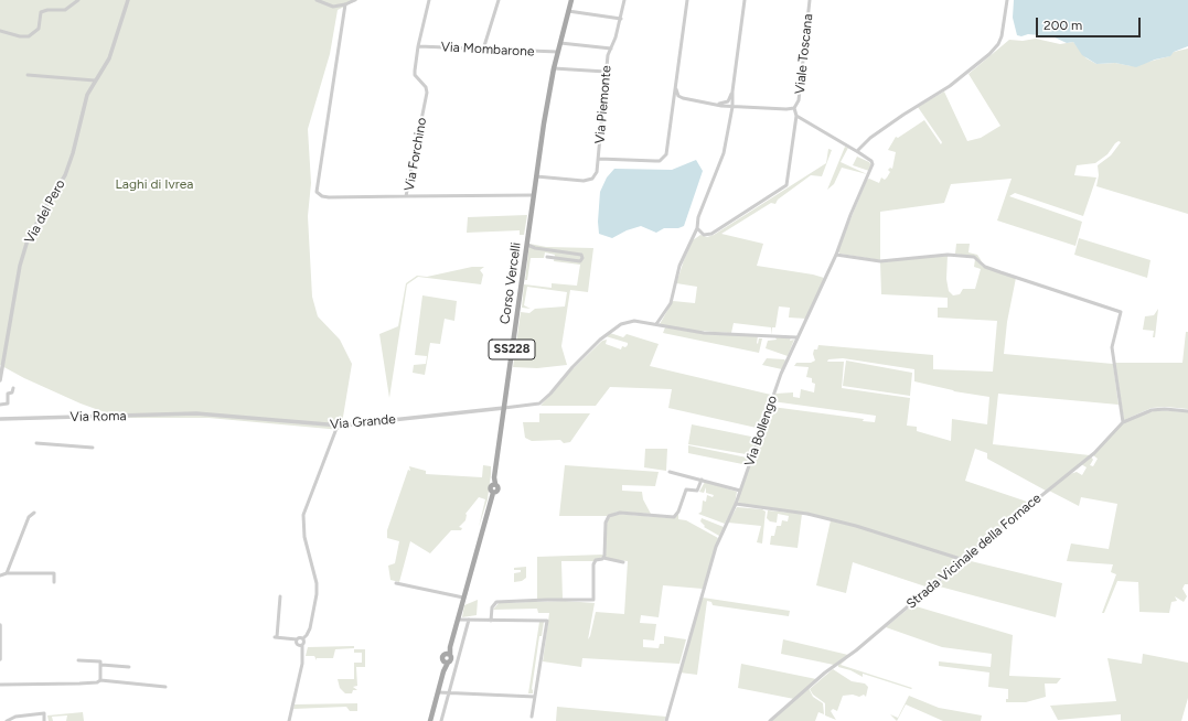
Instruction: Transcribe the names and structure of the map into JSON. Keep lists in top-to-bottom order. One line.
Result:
{"streets":{"main road":["Corso Vercelli","SS228"],"street":["Via Mombarone","Viale Toscana","Via Piemonte","Via Forchino","Via del Pero","Via Roma","Via Grande","Via Bollengo","Strada Vicinale della Fornace"]},"crossings":[["Via Mombarone","Via Forchino"],["Via Mombarone","SS228"],["Via Piemonte","SS228"],["Via Forchino","Corso Vercelli"],["Via Forchino","SS228"],["Corso Vercelli","SS228"],["Corso Vercelli","Via Grande"],["Via Roma","Via Grande"]],"parks":["Laghi di Ivrea"],"scale_bar":"200 m"}
